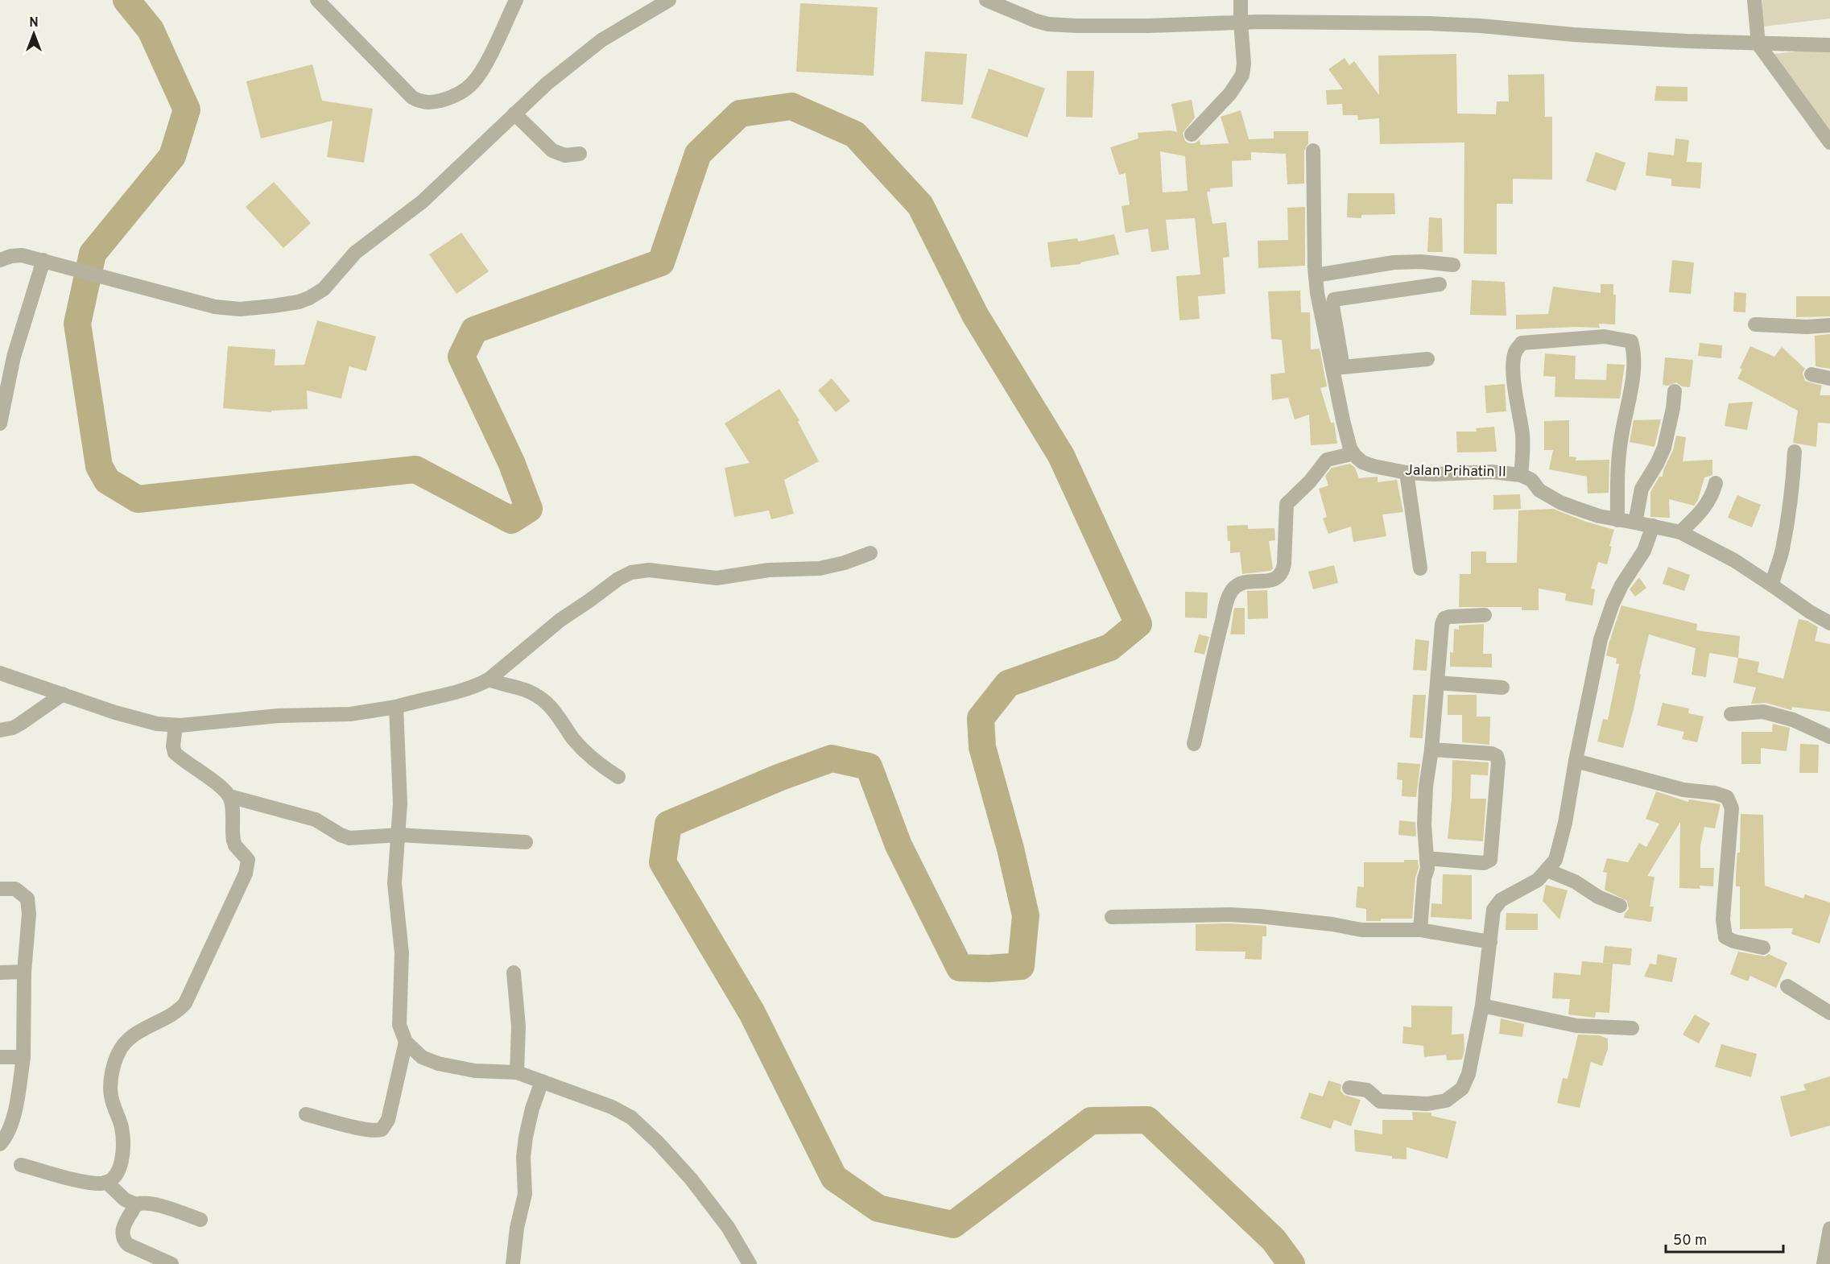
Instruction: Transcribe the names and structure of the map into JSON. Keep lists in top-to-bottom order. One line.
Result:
{"streets":{"street":["Jalan Prihatin II"]},"scale_bar":"50 m","north":"top"}
